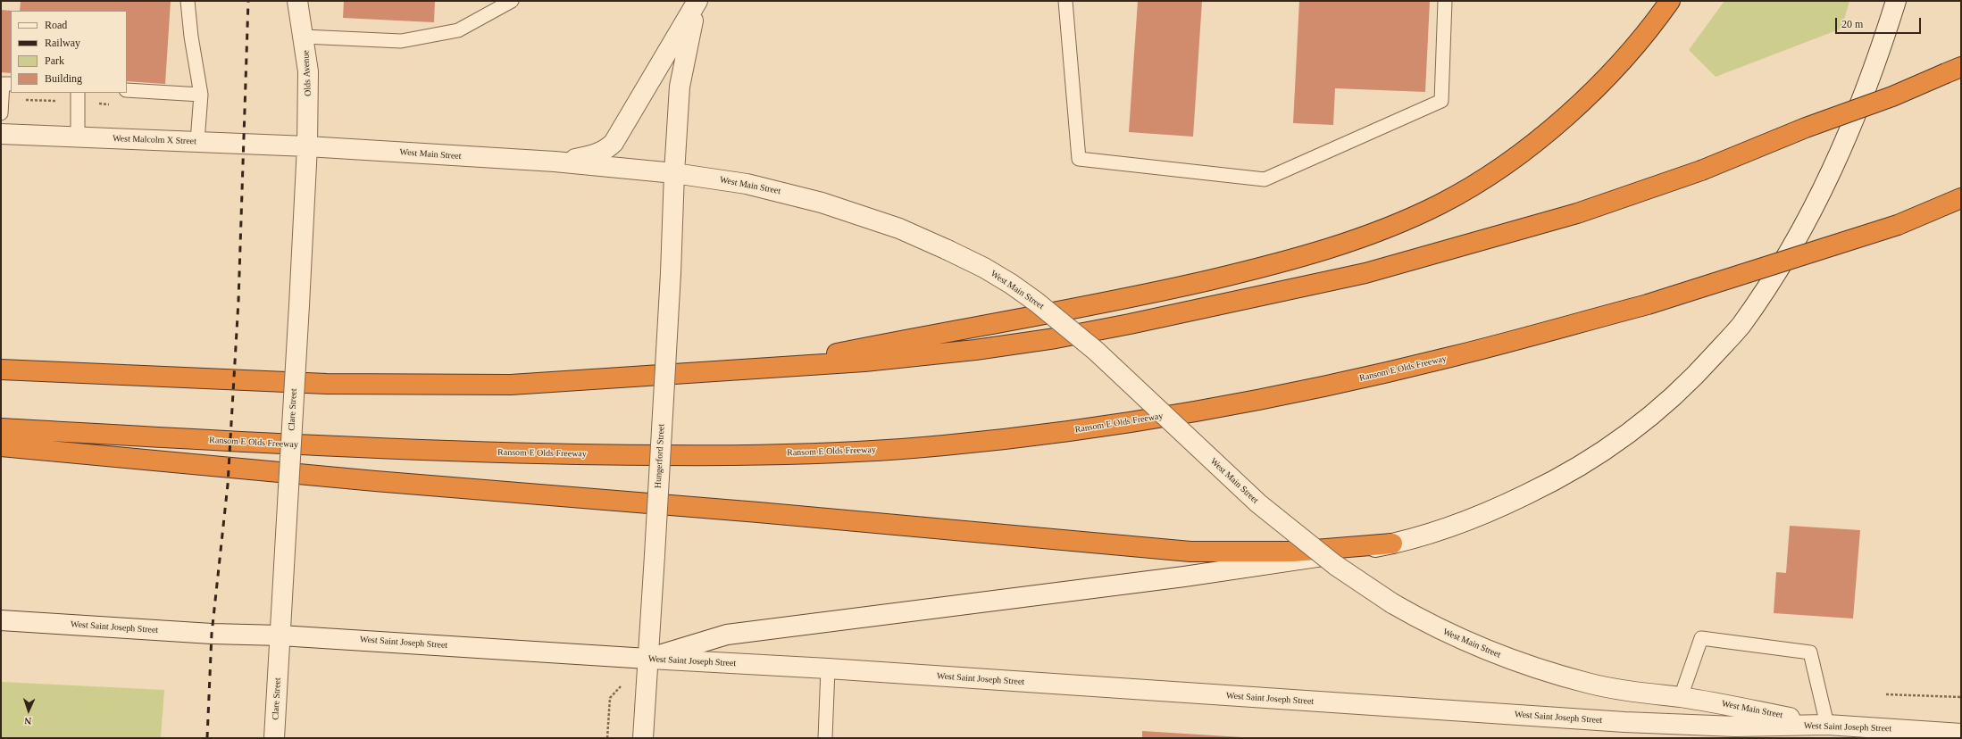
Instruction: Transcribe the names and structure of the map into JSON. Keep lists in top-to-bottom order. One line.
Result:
{"streets":{"highway":["Ransom E Olds Freeway"],"street":["Olds Avenue","West Malcolm X Street","West Main Street","Clare Street","Hungerford Street","West Saint Joseph Street"]},"crossings":[["Olds Avenue","West Malcolm X Street"],["Olds Avenue","West Main Street"],["Olds Avenue","Clare Street"],["West Malcolm X Street","West Main Street"],["West Malcolm X Street","Clare Street"],["West Main Street","Clare Street"],["West Main Street","Hungerford Street"],["West Main Street","West Saint Joseph Street"],["Clare Street","West Saint Joseph Street"],["Hungerford Street","West Saint Joseph Street"]],"legend":["Road","Railway","Park","Building"],"scale_bar":"20 m","north":"bottom"}
